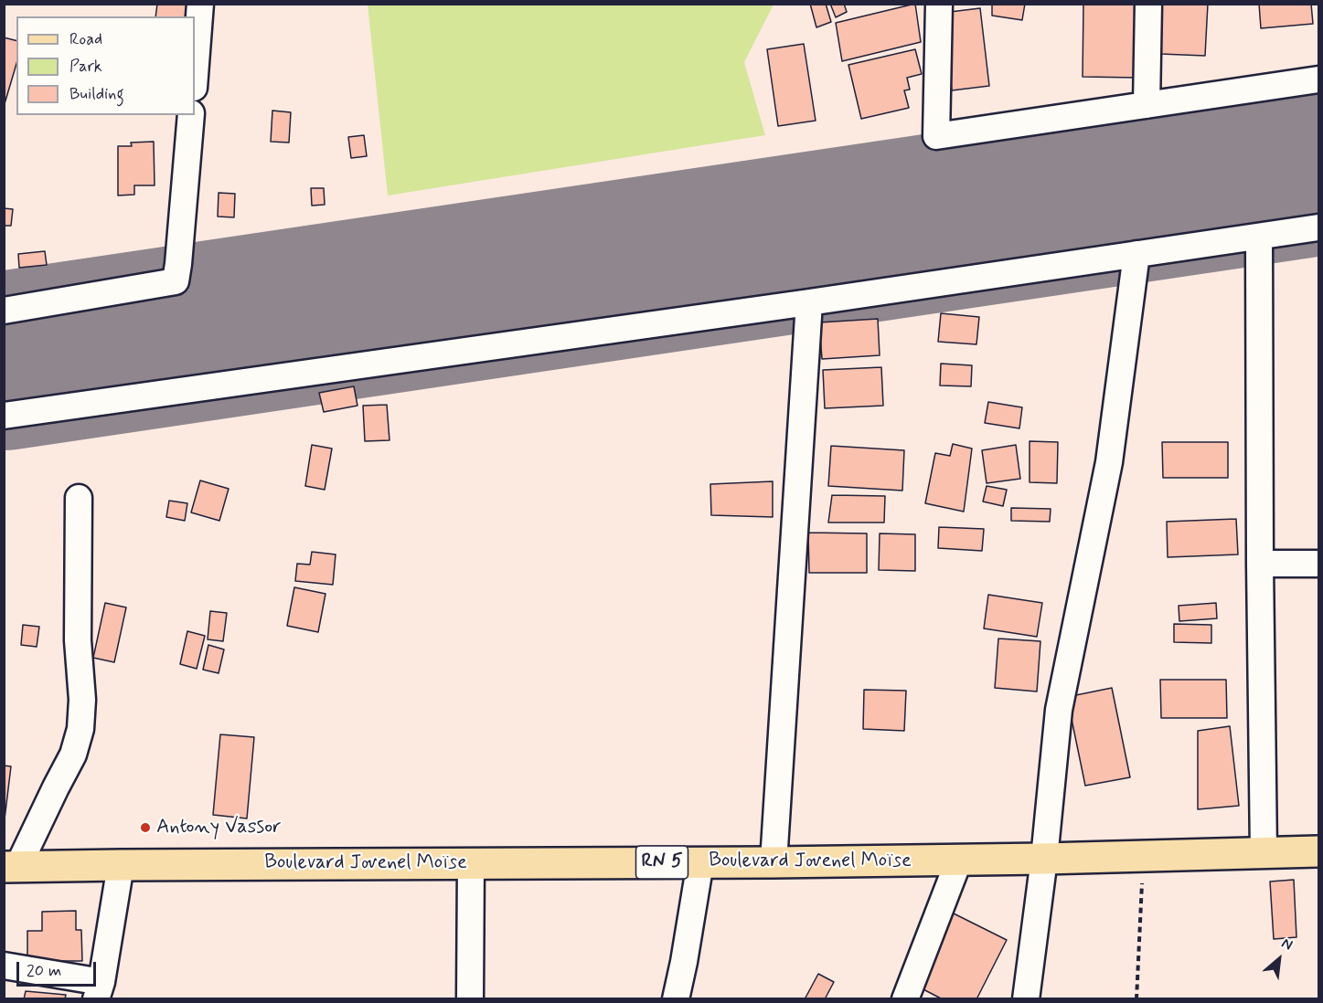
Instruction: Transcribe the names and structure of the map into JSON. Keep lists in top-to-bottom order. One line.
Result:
{"streets":{"main road":["Boulevard Jovenel Moïse","RN 5"]},"places":["Antony Vassor"],"legend":["Road","Park","Building"],"scale_bar":"20 m","north":"top right"}
